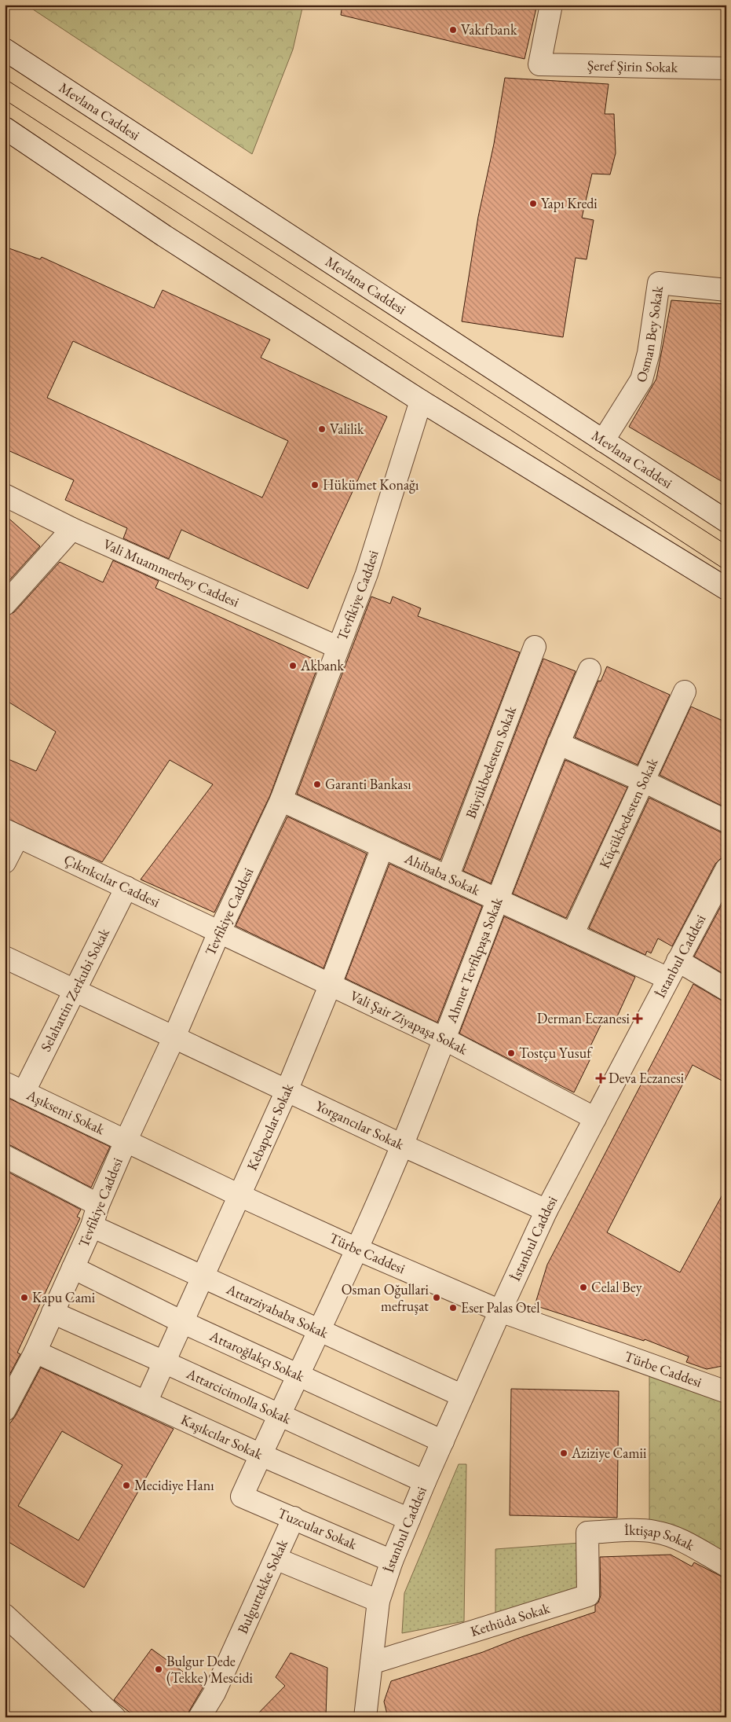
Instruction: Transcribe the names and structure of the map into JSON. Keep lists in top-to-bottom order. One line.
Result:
{"streets":{"street":["Şeref Şirin Sokak","Mevlana Caddesi","Osman Bey Sokak","Vali Muammerbey Caddesi","Tevfikiye Caddesi","Büyükbedesten Sokak","Küçükbedesten Sokak","Ahibaba Sokak","Çıkrıkcılar Caddesi","İstanbul Caddesi","Ahmet Tevfikpaşa Sokak","Selahattin Zerkubi Sokak","Vali Şair Ziyapaşa Sokak","Aşıksemi Sokak","Yorgancılar Sokak","Kebapcılar Sokak","Türbe Caddesi","Attarziyababa Sokak","Attaroğlakçı Sokak","Attarcicimolla Sokak","Kaşıkcılar Sokak","Tuzcular Sokak","İktişap Sokak","Bulgurtekke Sokak","Kethüda Sokak"]},"crossings":[["Mevlana Caddesi","Osman Bey Sokak"],["Vali Muammerbey Caddesi","Tevfikiye Caddesi"],["Tevfikiye Caddesi","Ahibaba Sokak"],["Tevfikiye Caddesi","Çıkrıkcılar Caddesi"],["Tevfikiye Caddesi","Vali Şair Ziyapaşa Sokak"],["Tevfikiye Caddesi","Aşıksemi Sokak"],["Tevfikiye Caddesi","Yorgancılar Sokak"],["Tevfikiye Caddesi","Türbe Caddesi"],["Tevfikiye Caddesi","Attarziyababa Sokak"],["Tevfikiye Caddesi","Attaroğlakçı Sokak"],["Tevfikiye Caddesi","Attarcicimolla Sokak"],["Tevfikiye Caddesi","Kaşıkcılar Sokak"],["Büyükbedesten Sokak","Ahibaba Sokak"],["Küçükbedesten Sokak","Ahibaba Sokak"],["Ahibaba Sokak","İstanbul Caddesi"],["Ahibaba Sokak","Ahmet Tevfikpaşa Sokak"],["Ahibaba Sokak","Kebapcılar Sokak"],["Çıkrıkcılar Caddesi","Selahattin Zerkubi Sokak"],["Çıkrıkcılar Caddesi","Vali Şair Ziyapaşa Sokak"],["İstanbul Caddesi","Vali Şair Ziyapaşa Sokak"],["İstanbul Caddesi","Yorgancılar Sokak"],["İstanbul Caddesi","Türbe Caddesi"],["İstanbul Caddesi","Attarziyababa Sokak"],["İstanbul Caddesi","Attaroğlakçı Sokak"],["İstanbul Caddesi","Attarcicimolla Sokak"],["İstanbul Caddesi","Kaşıkcılar Sokak"],["İstanbul Caddesi","Tuzcular Sokak"],["İstanbul Caddesi","Kethüda Sokak"],["Ahmet Tevfikpaşa Sokak","Vali Şair Ziyapaşa Sokak"],["Ahmet Tevfikpaşa Sokak","Yorgancılar Sokak"],["Ahmet Tevfikpaşa Sokak","Türbe Caddesi"],["Ahmet Tevfikpaşa Sokak","Attarziyababa Sokak"],["Ahmet Tevfikpaşa Sokak","Attaroğlakçı Sokak"],["Ahmet Tevfikpaşa Sokak","Attarcicimolla Sokak"],["Ahmet Tevfikpaşa Sokak","Kaşıkcılar Sokak"],["Ahmet Tevfikpaşa Sokak","Tuzcular Sokak"],["Selahattin Zerkubi Sokak","Aşıksemi Sokak"],["Selahattin Zerkubi Sokak","Yorgancılar Sokak"],["Vali Şair Ziyapaşa Sokak","Kebapcılar Sokak"],["Aşıksemi Sokak","Türbe Caddesi"],["Yorgancılar Sokak","Kebapcılar Sokak"],["Kebapcılar Sokak","Türbe Caddesi"],["Kebapcılar Sokak","Attarziyababa Sokak"],["Kebapcılar Sokak","Attaroğlakçı Sokak"],["Kebapcılar Sokak","Attarcicimolla Sokak"],["Kebapcılar Sokak","Kaşıkcılar Sokak"],["Tuzcular Sokak","Bulgurtekke Sokak"],["İktişap Sokak","Kethüda Sokak"]],"places":{"other":["Vakıfbank","Yapı Kredi","Valilik","Hükümet Konağı","Akbank","Garanti Bankası","Tostçu Yusuf","Celal Bey","Kapu Cami","Osman Oğullari mefruşat","Eser Palas Otel","Aziziye Camii","Mecidiye Hanı","Bulgur Dede (Tekke) Mescidi"],"health":["Derman Eczanesi","Deva Eczanesi"]}}
